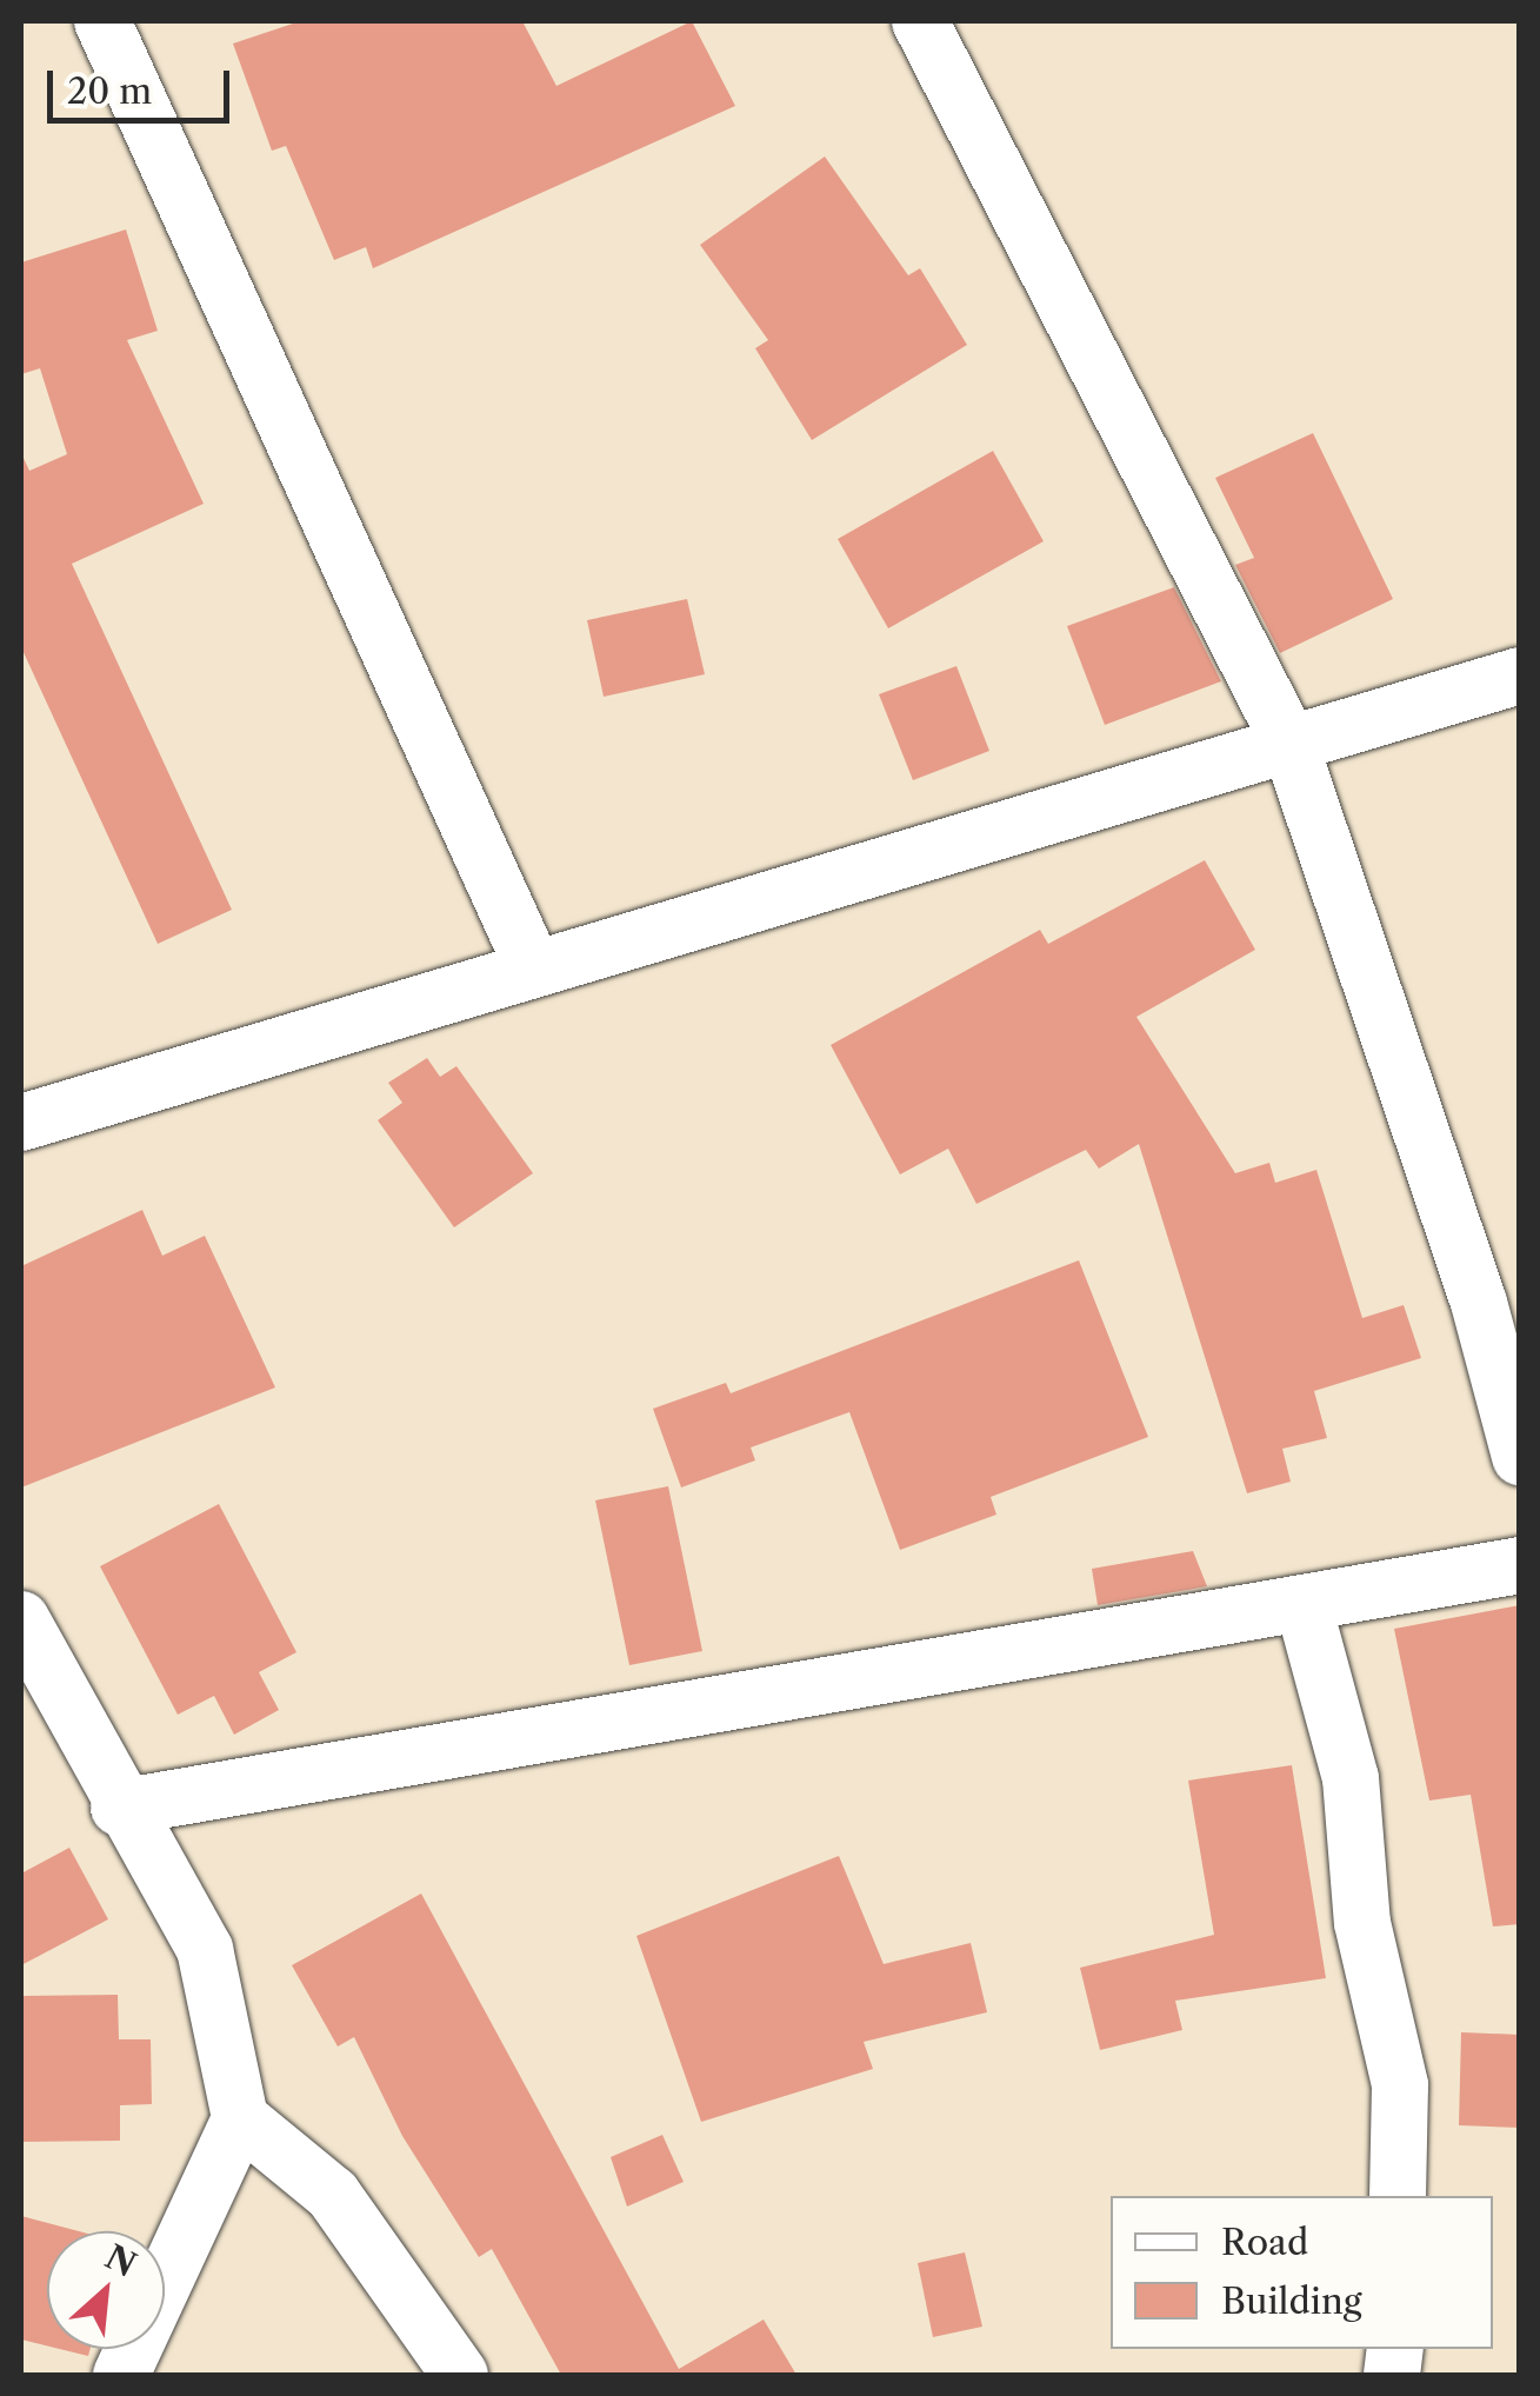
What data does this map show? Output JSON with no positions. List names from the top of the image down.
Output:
{
  "legend": ["Road", "Building"],
  "scale_bar": "20 m",
  "north": "top right"
}
